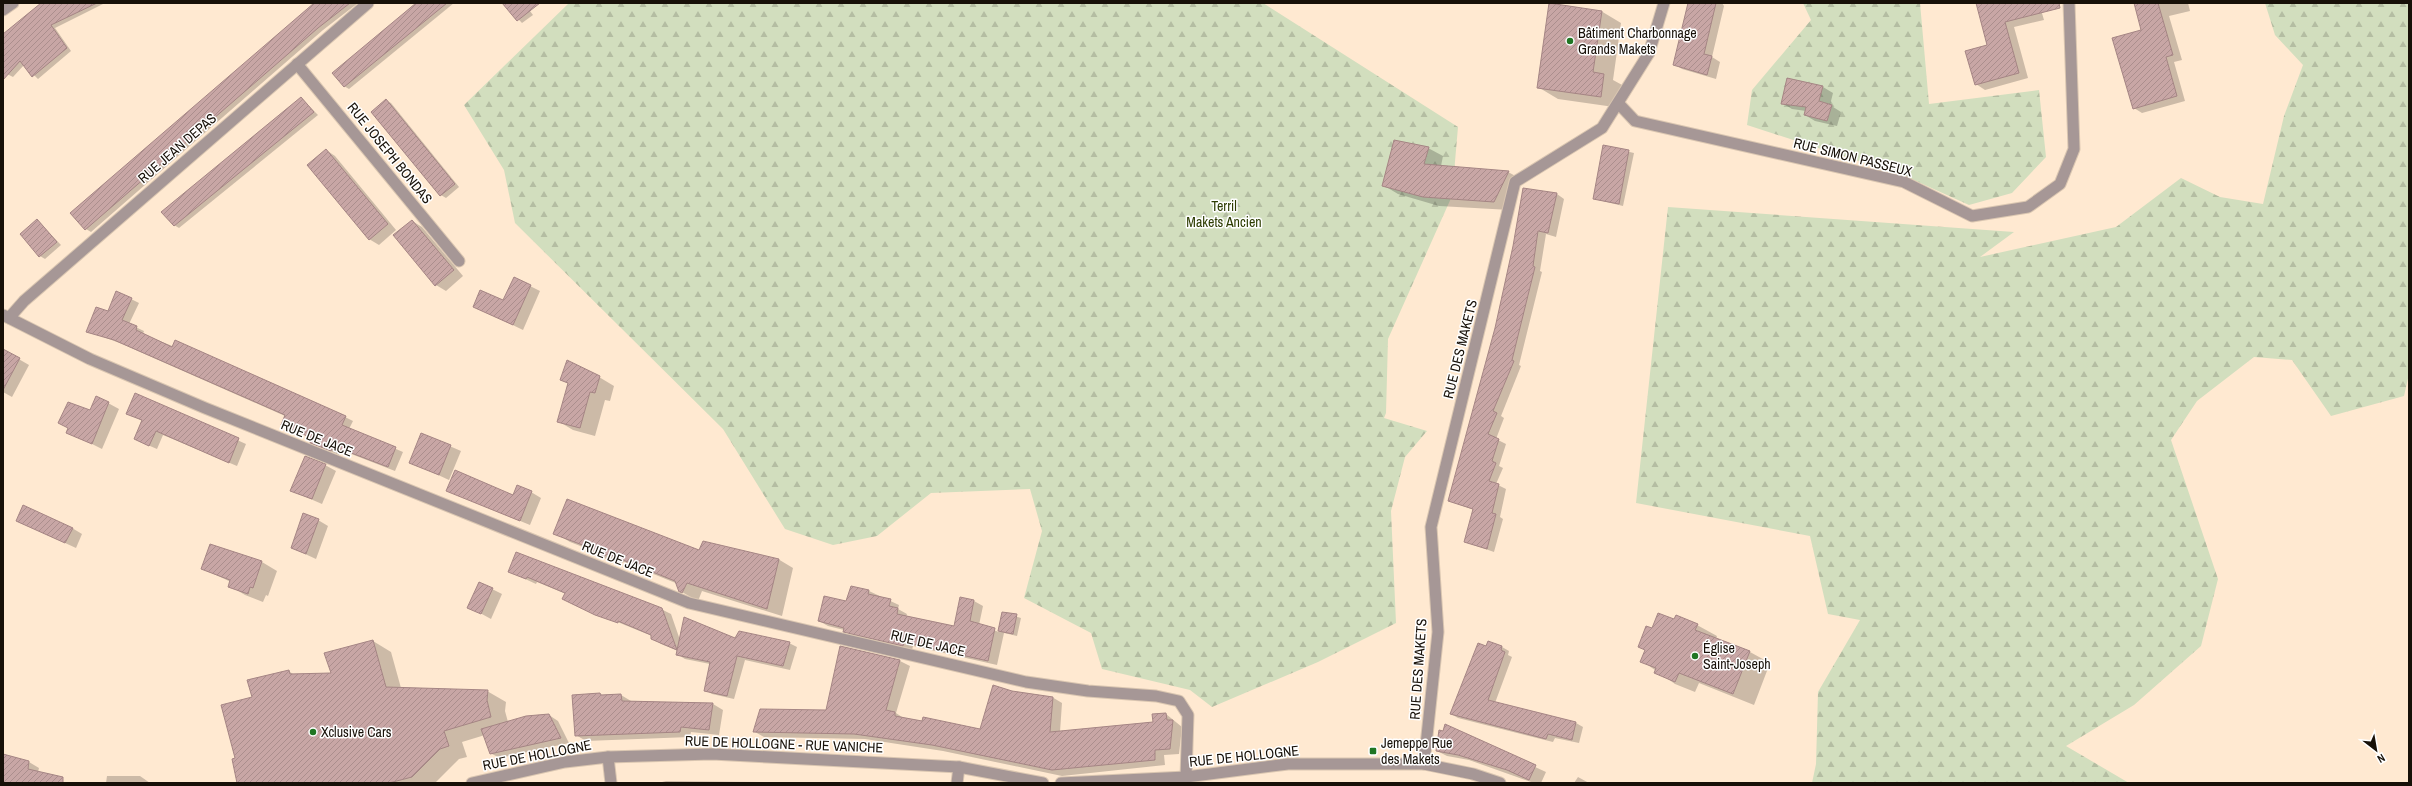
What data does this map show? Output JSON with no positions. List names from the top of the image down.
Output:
{
  "streets": {
    "street": [
      "RUE JEAN DEPAS",
      "RUE JOSEPH BONDAS",
      "RUE SIMON PASSEUX",
      "RUE DES MAKETS",
      "RUE DE JACE",
      "RUE DE HOLLOGNE - RUE VANICHE",
      "RUE DE HOLLOGNE"
    ]
  },
  "crossings": [
    ["RUE JEAN DEPAS", "RUE JOSEPH BONDAS"],
    ["RUE JEAN DEPAS", "RUE DE JACE"],
    ["RUE SIMON PASSEUX", "RUE DES MAKETS"],
    ["RUE DES MAKETS", "RUE DE HOLLOGNE"],
    ["RUE DE JACE", "RUE DE HOLLOGNE"],
    ["RUE DE HOLLOGNE - RUE VANICHE", "RUE DE HOLLOGNE"]
  ],
  "parks": ["Terril Makets Ancien"],
  "places": {
    "other": ["Bâtiment Charbonnage Grands Makets", "Église Saint-Joseph", "Xclusive Cars"],
    "transit": ["Jemeppe Rue des Makets"]
  },
  "north": "bottom right"
}
